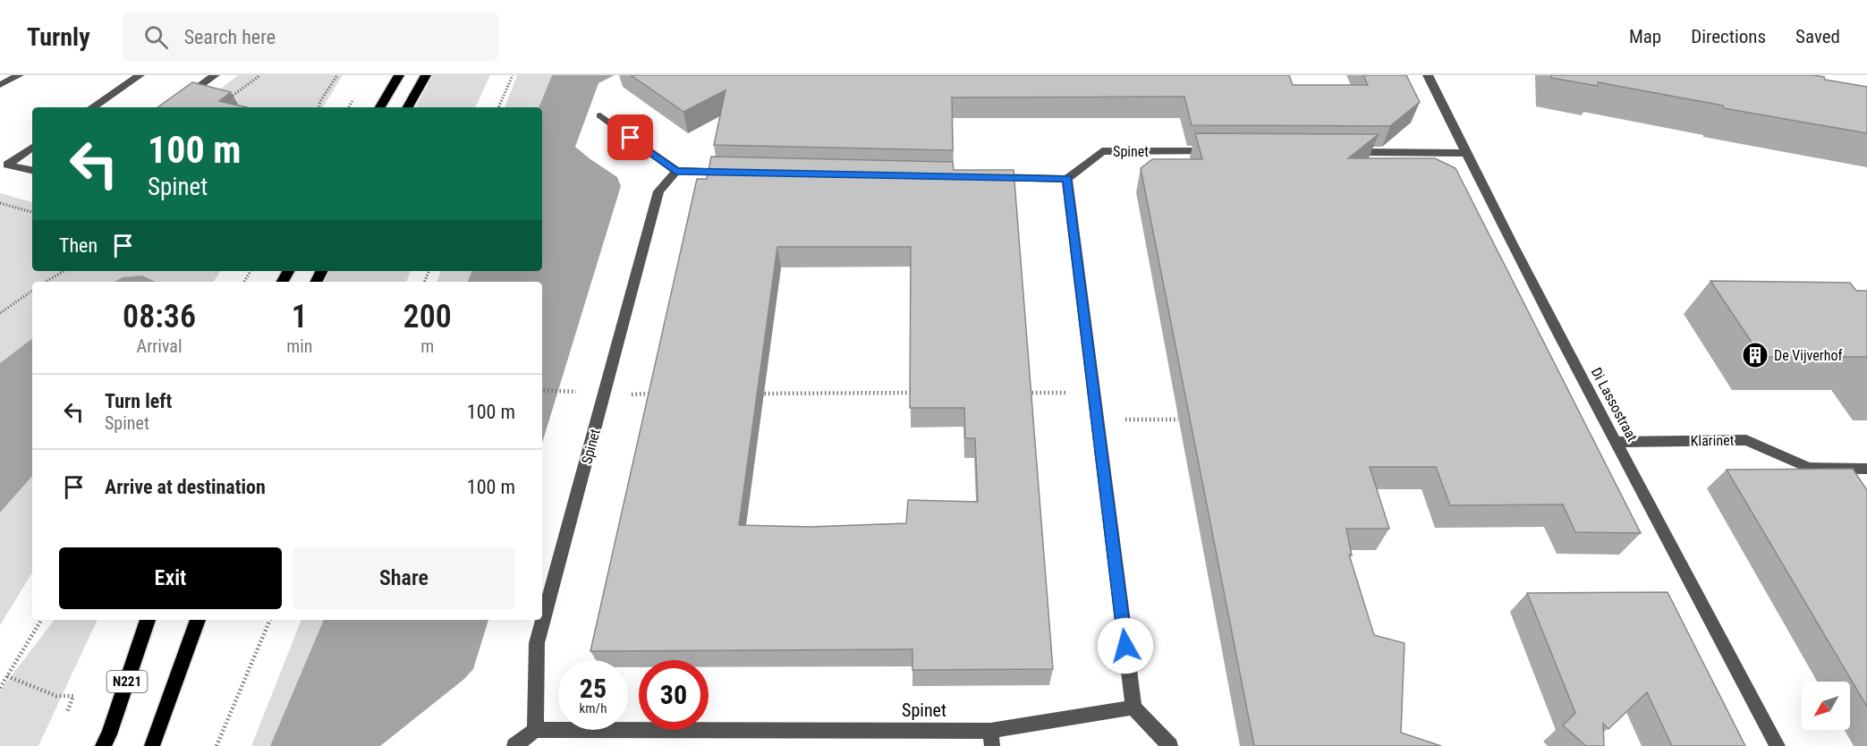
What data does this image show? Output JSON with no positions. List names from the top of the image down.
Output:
{
  "streets": {
    "main road": ["N221"],
    "street": ["Spinet", "Di Lassostraat", "Klarinet"]
  },
  "crossings": [
    ["Di Lassostraat", "Klarinet"]
  ],
  "places": {
    "building": ["De Vijverhof"]
  },
  "north": "bottom left",
  "page": {
    "header": "Turnly",
    "search": "Search here",
    "nav": ["Map", "Directions", "Saved"],
    "turn": ["100 m", "Spinet"],
    "then": "Then",
    "eta": [
      "08:36",
      "Arrival",
      "1",
      "min",
      "200",
      "m"
    ],
    "list": [
      {
        "name": "Turn left",
        "note": "Spinet",
        "value": "100 m"
      },
      {
        "name": "Arrive at destination",
        "value": "100 m"
      }
    ],
    "buttons": ["Exit", "Share"],
    "speed": "25 km/h",
    "limit": "30"
  }
}
